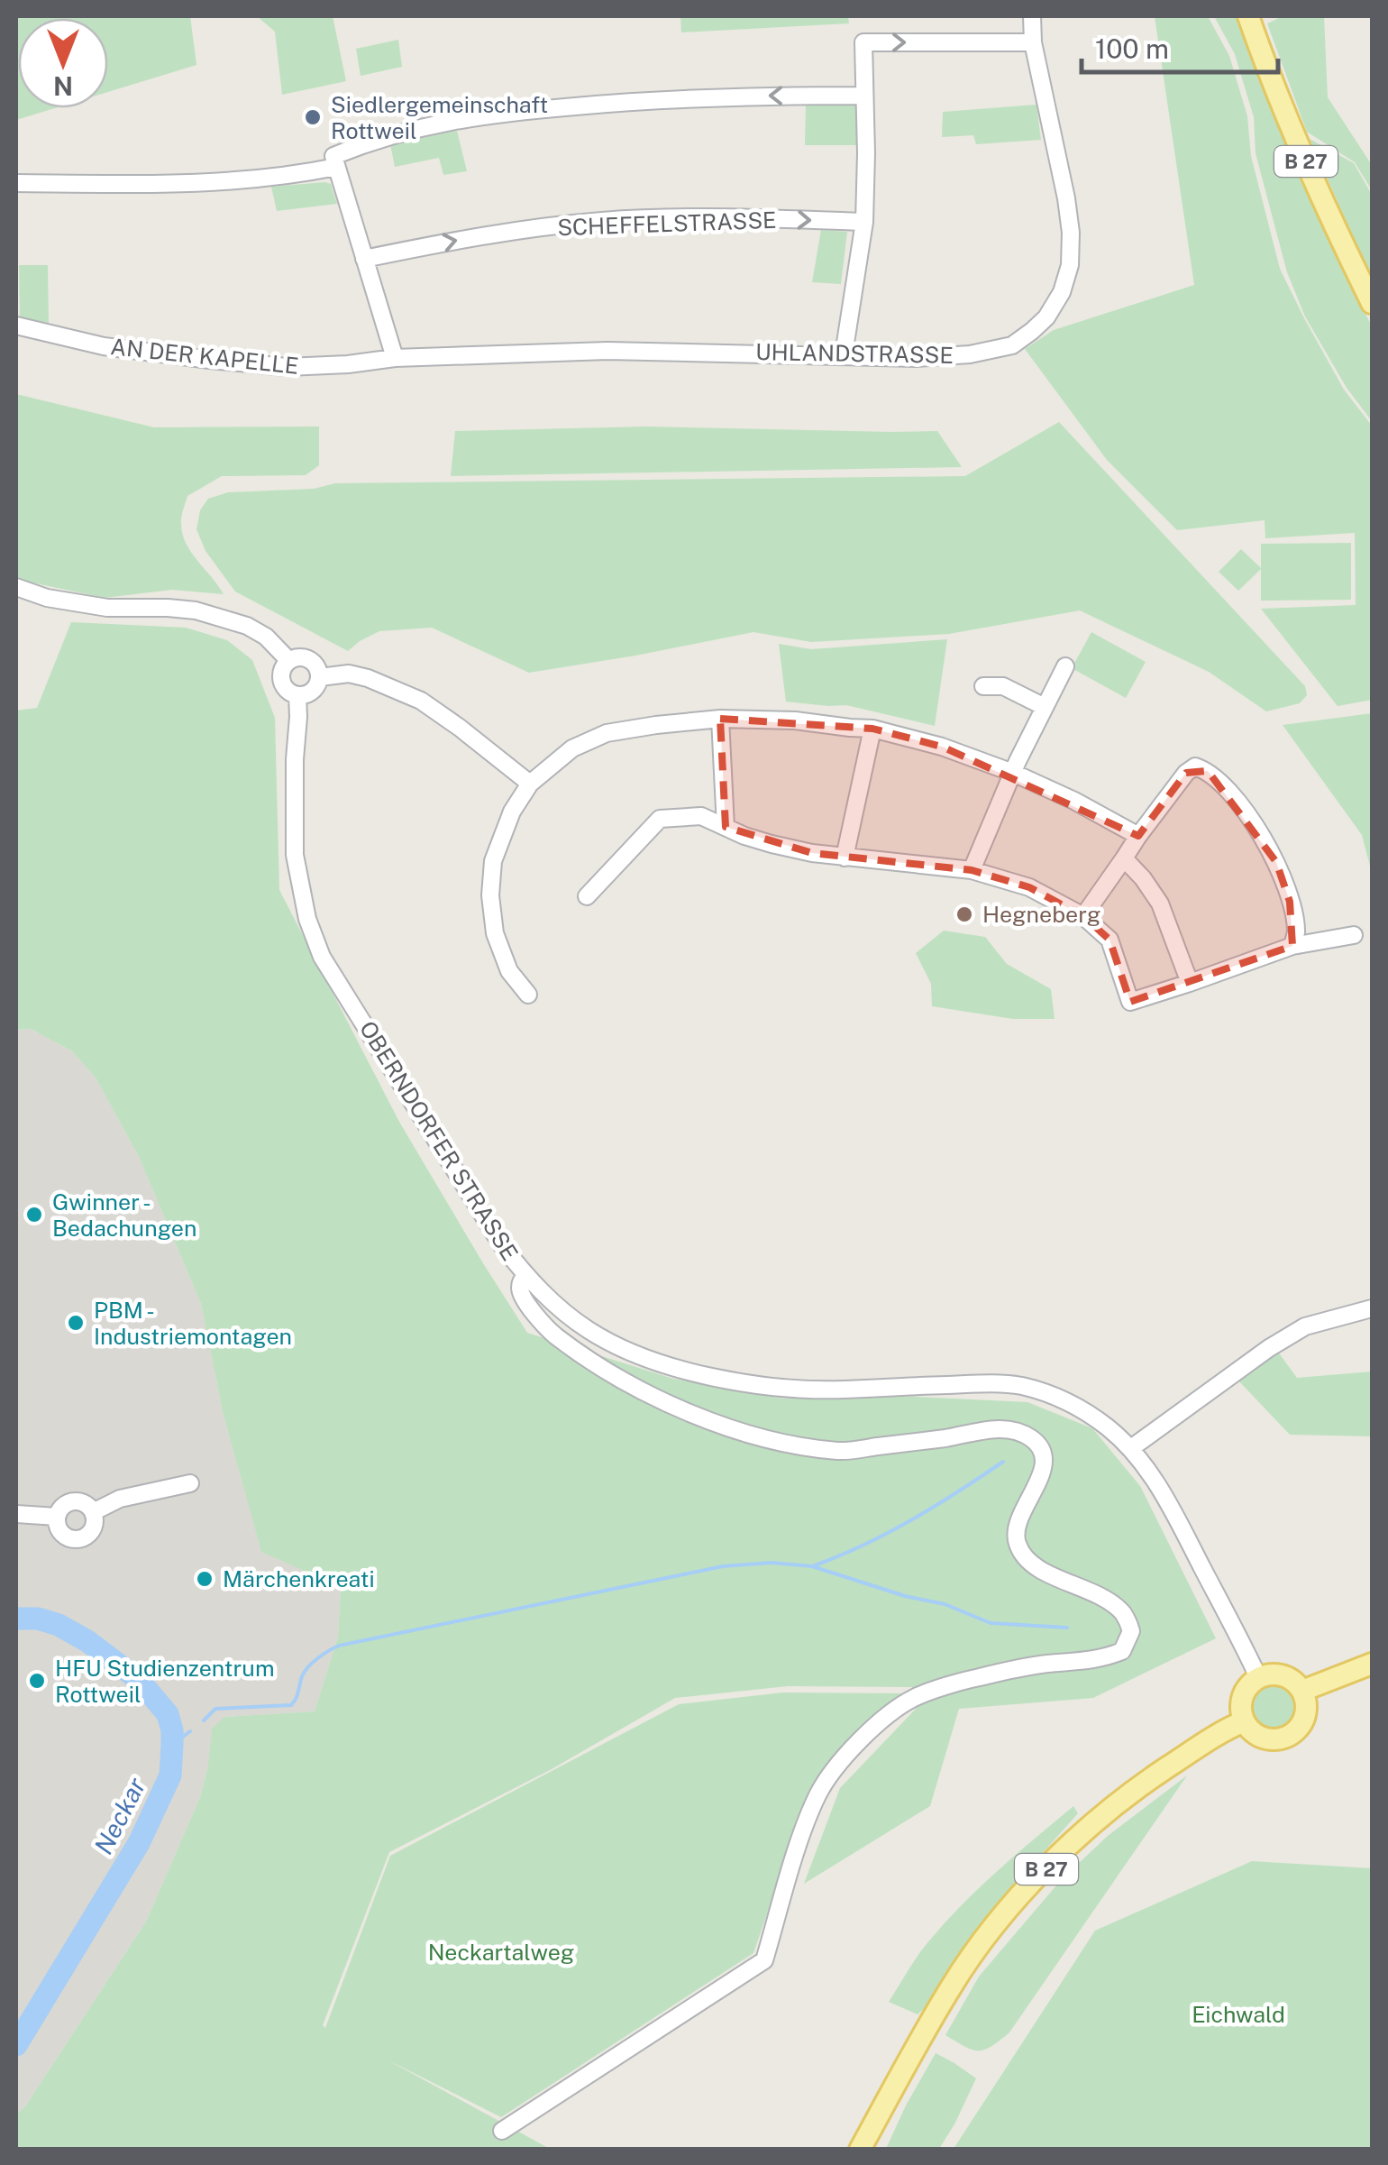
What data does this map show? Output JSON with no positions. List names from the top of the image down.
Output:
{
  "streets": {
    "main road": ["B 27"],
    "street": [
      "SCHEFFELSTRASSE",
      "UHLANDSTRASSE",
      "AN DER KAPELLE",
      "OBERNDORFER STRASSE"
    ]
  },
  "crossings": [
    ["B 27", "OBERNDORFER STRASSE"],
    ["UHLANDSTRASSE", "AN DER KAPELLE"]
  ],
  "water": ["Neckar"],
  "parks": ["Neckartalweg", "Eichwald"],
  "places": [
    "Siedlergemeinschaft Rottweil",
    "Hegneberg",
    "Gwinner - Bedachungen",
    "PBM - Industriemontagen",
    "Märchenkreati",
    "HFU Studienzentrum Rottweil"
  ],
  "scale_bar": "100 m",
  "north": "bottom"
}
